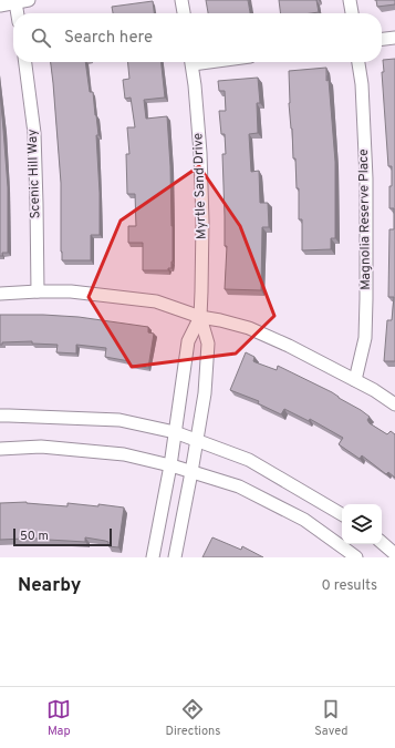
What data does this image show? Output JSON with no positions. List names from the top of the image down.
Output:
{
  "streets": {
    "street": ["Scenic Hill Way", "Myrtle Sand Drive", "Magnolia Reserve Place"]
  },
  "scale_bar": "50 m",
  "page": {
    "search": "Search here",
    "scale": "50 m",
    "heading": ["Nearby", "0 results"],
    "nav": ["Map", "Directions", "Saved"]
  }
}
